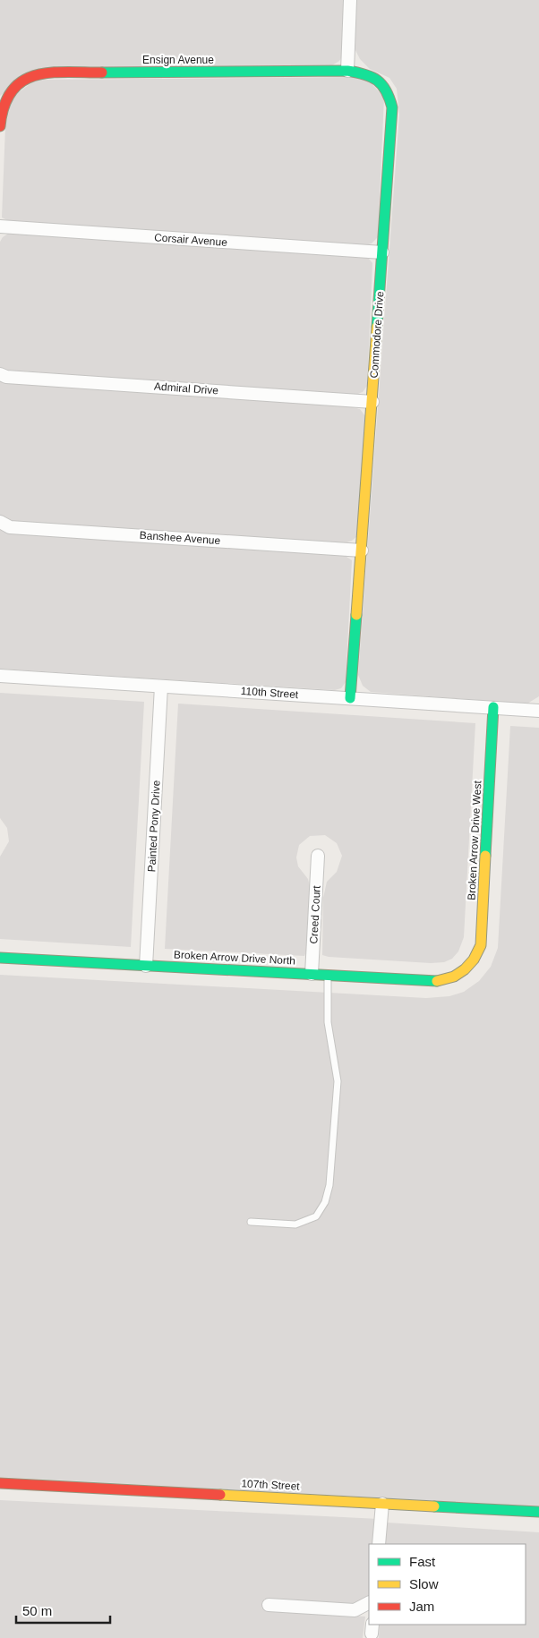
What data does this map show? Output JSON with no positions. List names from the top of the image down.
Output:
{
  "streets": {
    "street": [
      "Ensign Avenue",
      "Corsair Avenue",
      "Commodore Drive",
      "Admiral Drive",
      "Banshee Avenue",
      "110th Street",
      "Painted Pony Drive",
      "Broken Arrow Drive West",
      "Creed Court",
      "Broken Arrow Drive North",
      "107th Street"
    ]
  },
  "crossings": [
    ["Ensign Avenue", "Commodore Drive"],
    ["Corsair Avenue", "Commodore Drive"],
    ["Commodore Drive", "Admiral Drive"],
    ["Commodore Drive", "Banshee Avenue"],
    ["Commodore Drive", "110th Street"],
    ["110th Street", "Painted Pony Drive"],
    ["110th Street", "Broken Arrow Drive West"],
    ["Painted Pony Drive", "Broken Arrow Drive North"],
    ["Broken Arrow Drive West", "Broken Arrow Drive North"],
    ["Creed Court", "Broken Arrow Drive North"]
  ],
  "legend": ["Fast", "Slow", "Jam"],
  "scale_bar": "50 m"
}
